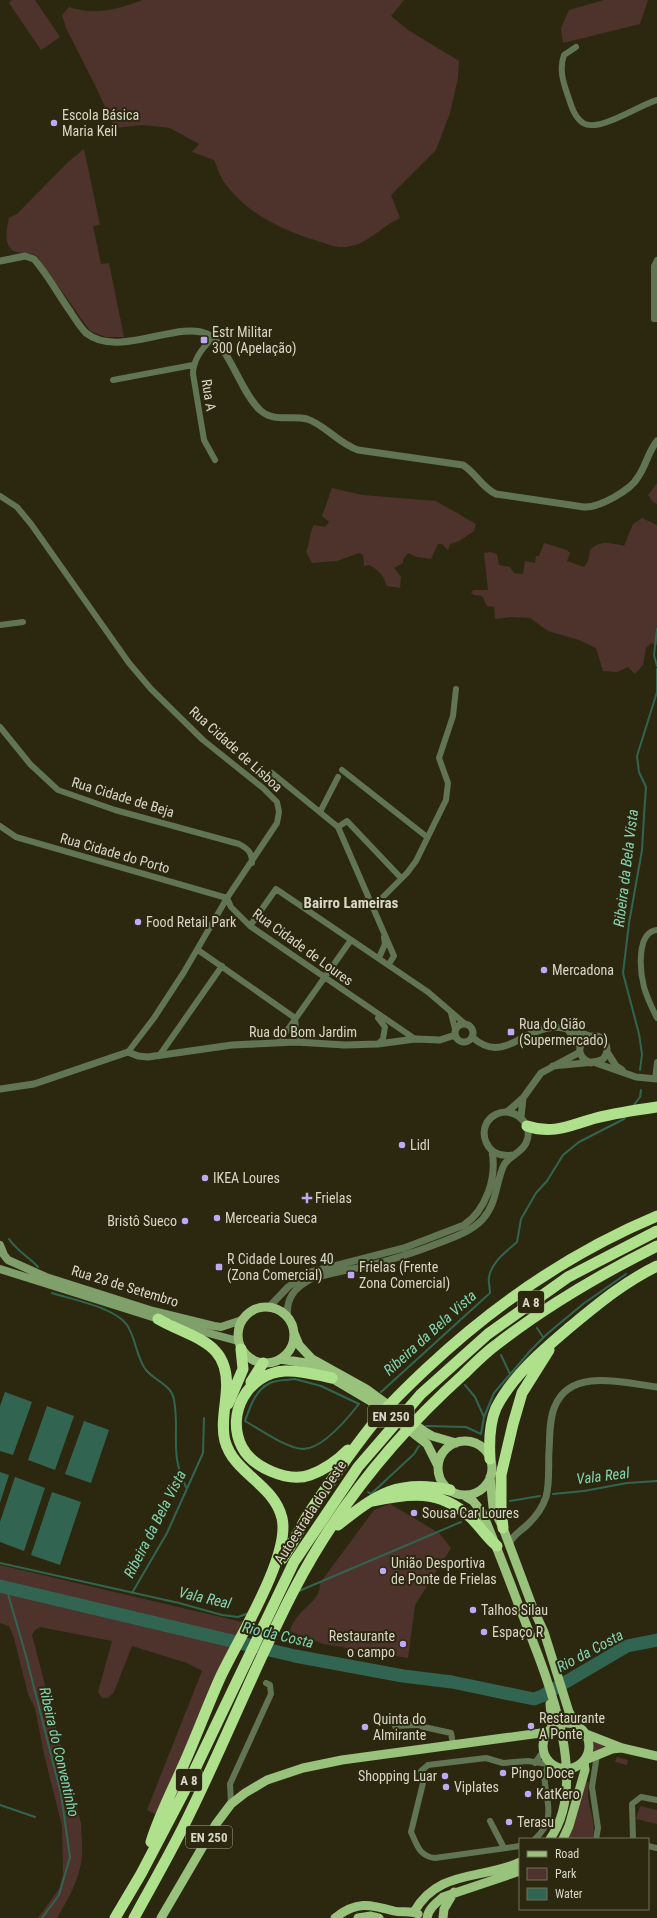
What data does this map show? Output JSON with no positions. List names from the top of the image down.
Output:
{
  "streets": {
    "highway": ["A 8", "Autoestrada do Oeste"],
    "main road": ["Rua 28 de Setembro", "EN 250"],
    "street": [
      "Rua A",
      "Rua Cidade de Lisboa",
      "Rua Cidade de Beja",
      "Rua Cidade do Porto",
      "Rua Cidade de Loures",
      "Rua do Bom Jardim"
    ]
  },
  "crossings": [
    ["Rua Cidade de Lisboa", "Rua Cidade de Beja"],
    ["Rua Cidade de Lisboa", "Rua Cidade do Porto"],
    ["Rua Cidade de Lisboa", "Rua Cidade de Loures"],
    ["Rua Cidade de Lisboa", "Rua do Bom Jardim"],
    ["Rua Cidade do Porto", "Rua Cidade de Loures"],
    ["Rua 28 de Setembro", "EN 250"]
  ],
  "districts": ["Bairro Lameiras"],
  "water": [
    "Ribeira da Bela Vista",
    "Vala Real",
    "Rio da Costa",
    "Ribeira do Conventinho"
  ],
  "places": {
    "other": [
      "Escola Básica Maria Keil",
      "Food Retail Park",
      "Mercadona",
      "Lidl",
      "IKEA Loures",
      "Mercearia Sueca",
      "Bristô Sueco",
      "Sousa Car Loures",
      "União Desportiva de Ponte de Frielas",
      "Talhos Silau",
      "Espaço R",
      "Restaurante o campo",
      "Restaurante A Ponte",
      "Quinta do Almirante",
      "Pingo Doce",
      "Shopping Luar",
      "Viplates",
      "KatKero",
      "Terasu"
    ],
    "transit": [
      "Estr Militar 300 (Apelação)",
      "Rua do Gião (Supermercado)",
      "R Cidade Loures 40 (Zona Comercial)",
      "Frielas (Frente Zona Comercial)"
    ],
    "health": ["Frielas"]
  },
  "legend": ["Road", "Park", "Water"]
}
